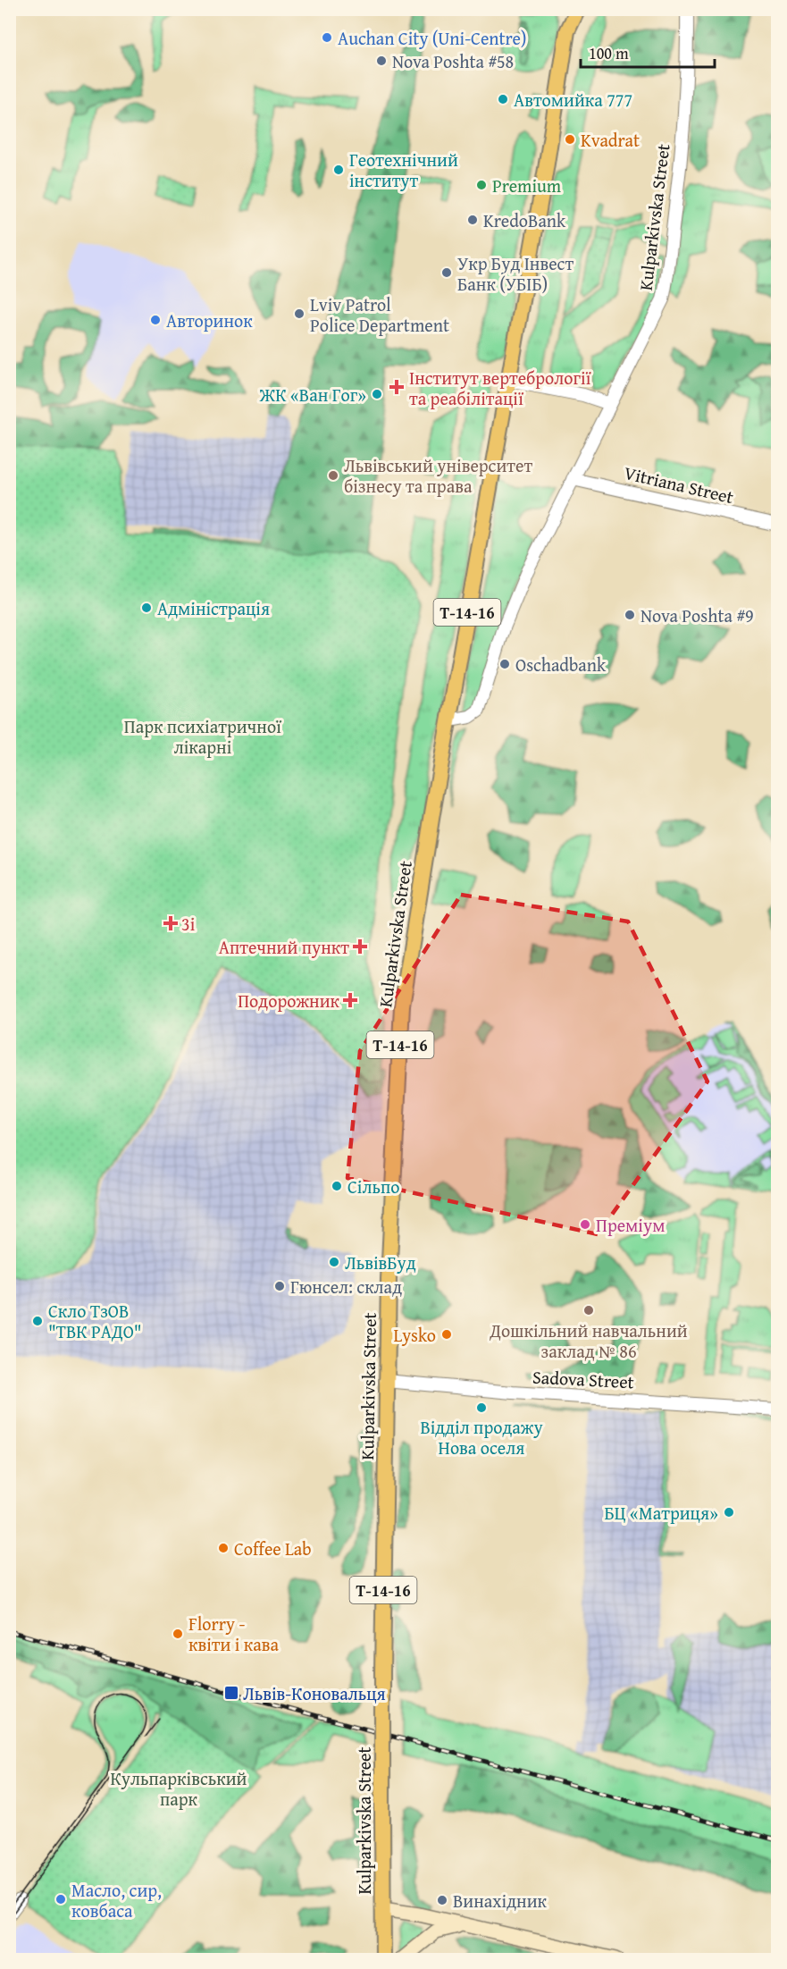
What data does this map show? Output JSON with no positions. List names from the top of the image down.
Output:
{
  "streets": {
    "main road": ["Kulparkivska Street", "Т-14-16"],
    "street": ["Vitriana Street", "Sadova Street"]
  },
  "crossings": [
    ["Kulparkivska Street", "Vitriana Street"],
    ["Kulparkivska Street", "Sadova Street"]
  ],
  "parks": ["Парк психіатричної лікарні", "Кульпарківський парк"],
  "places": {
    "other": [
      "Auchan City (Uni-Centre)",
      "Nova Poshta #58",
      "Автомийка 777",
      "Kvadrat",
      "Геотехнічний інститут",
      "Premium",
      "KredoBank",
      "Укр Буд Інвест Банк (УБІБ)",
      "Lviv Patrol Police Department",
      "Авторинок",
      "ЖК «Ван Гог»",
      "Львівський університет бізнесу та права",
      "Адміністрація",
      "Nova Poshta #9",
      "Oschadbank",
      "Сільпо",
      "Преміум",
      "ЛьвівБуд",
      "Гюнсел: склад",
      "Дошкільний навчальний заклад № 86",
      "Скло ТзОВ \"ТВК РАДО\"",
      "Lysko",
      "Відділ продажу Нова оселя",
      "БЦ «Матриця»",
      "Coffee Lab",
      "Florry - квіти і кава",
      "Масло, сир, ковбаса",
      "Винахідник"
    ],
    "health": [
      "Інститут вертебрології та реабілітації",
      "3і",
      "Аптечний пункт",
      "Подорожник"
    ],
    "transit": ["Львів-Коновальця"]
  },
  "scale_bar": "100 m"
}
